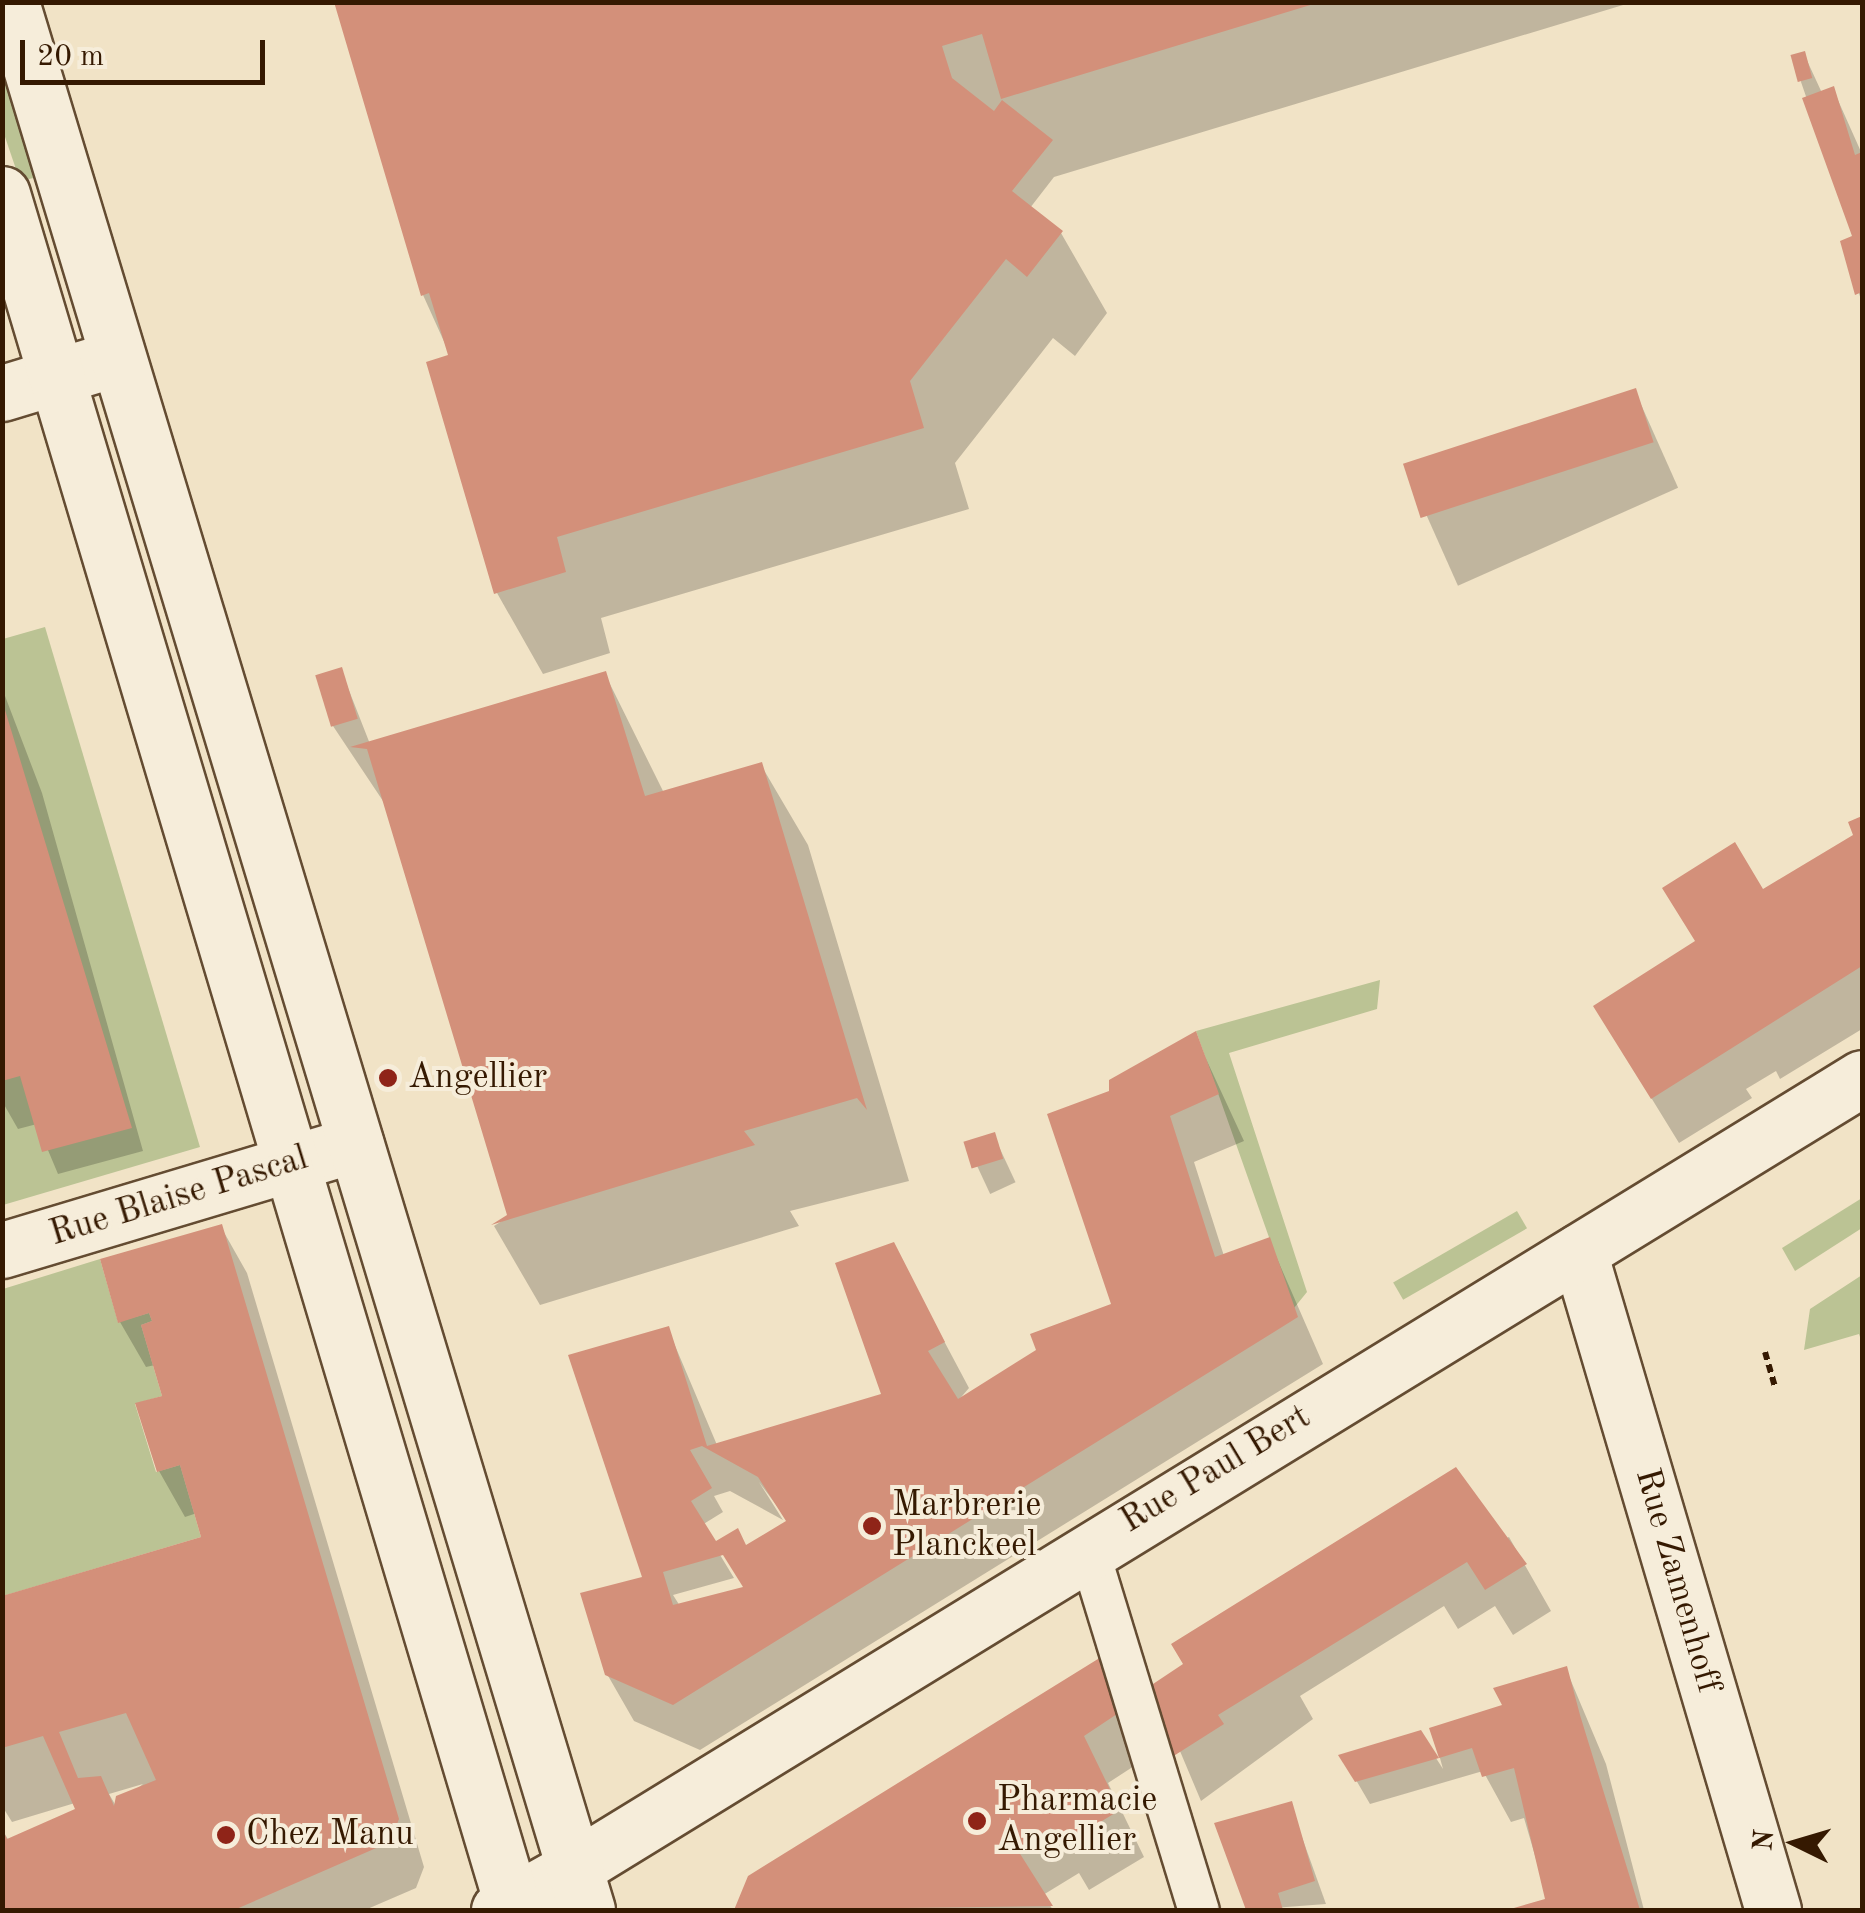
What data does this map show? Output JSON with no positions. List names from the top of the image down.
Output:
{
  "streets": {
    "main road": ["Rue Blaise Pascal", "Rue Paul Bert", "Rue Zamenhoff"]
  },
  "crossings": [
    ["Rue Paul Bert", "Rue Zamenhoff"]
  ],
  "places": [
    "Angellier",
    "Marbrerie Planckeel",
    "Pharmacie Angellier",
    "Chez Manu"
  ],
  "scale_bar": "20 m",
  "north": "left"
}
